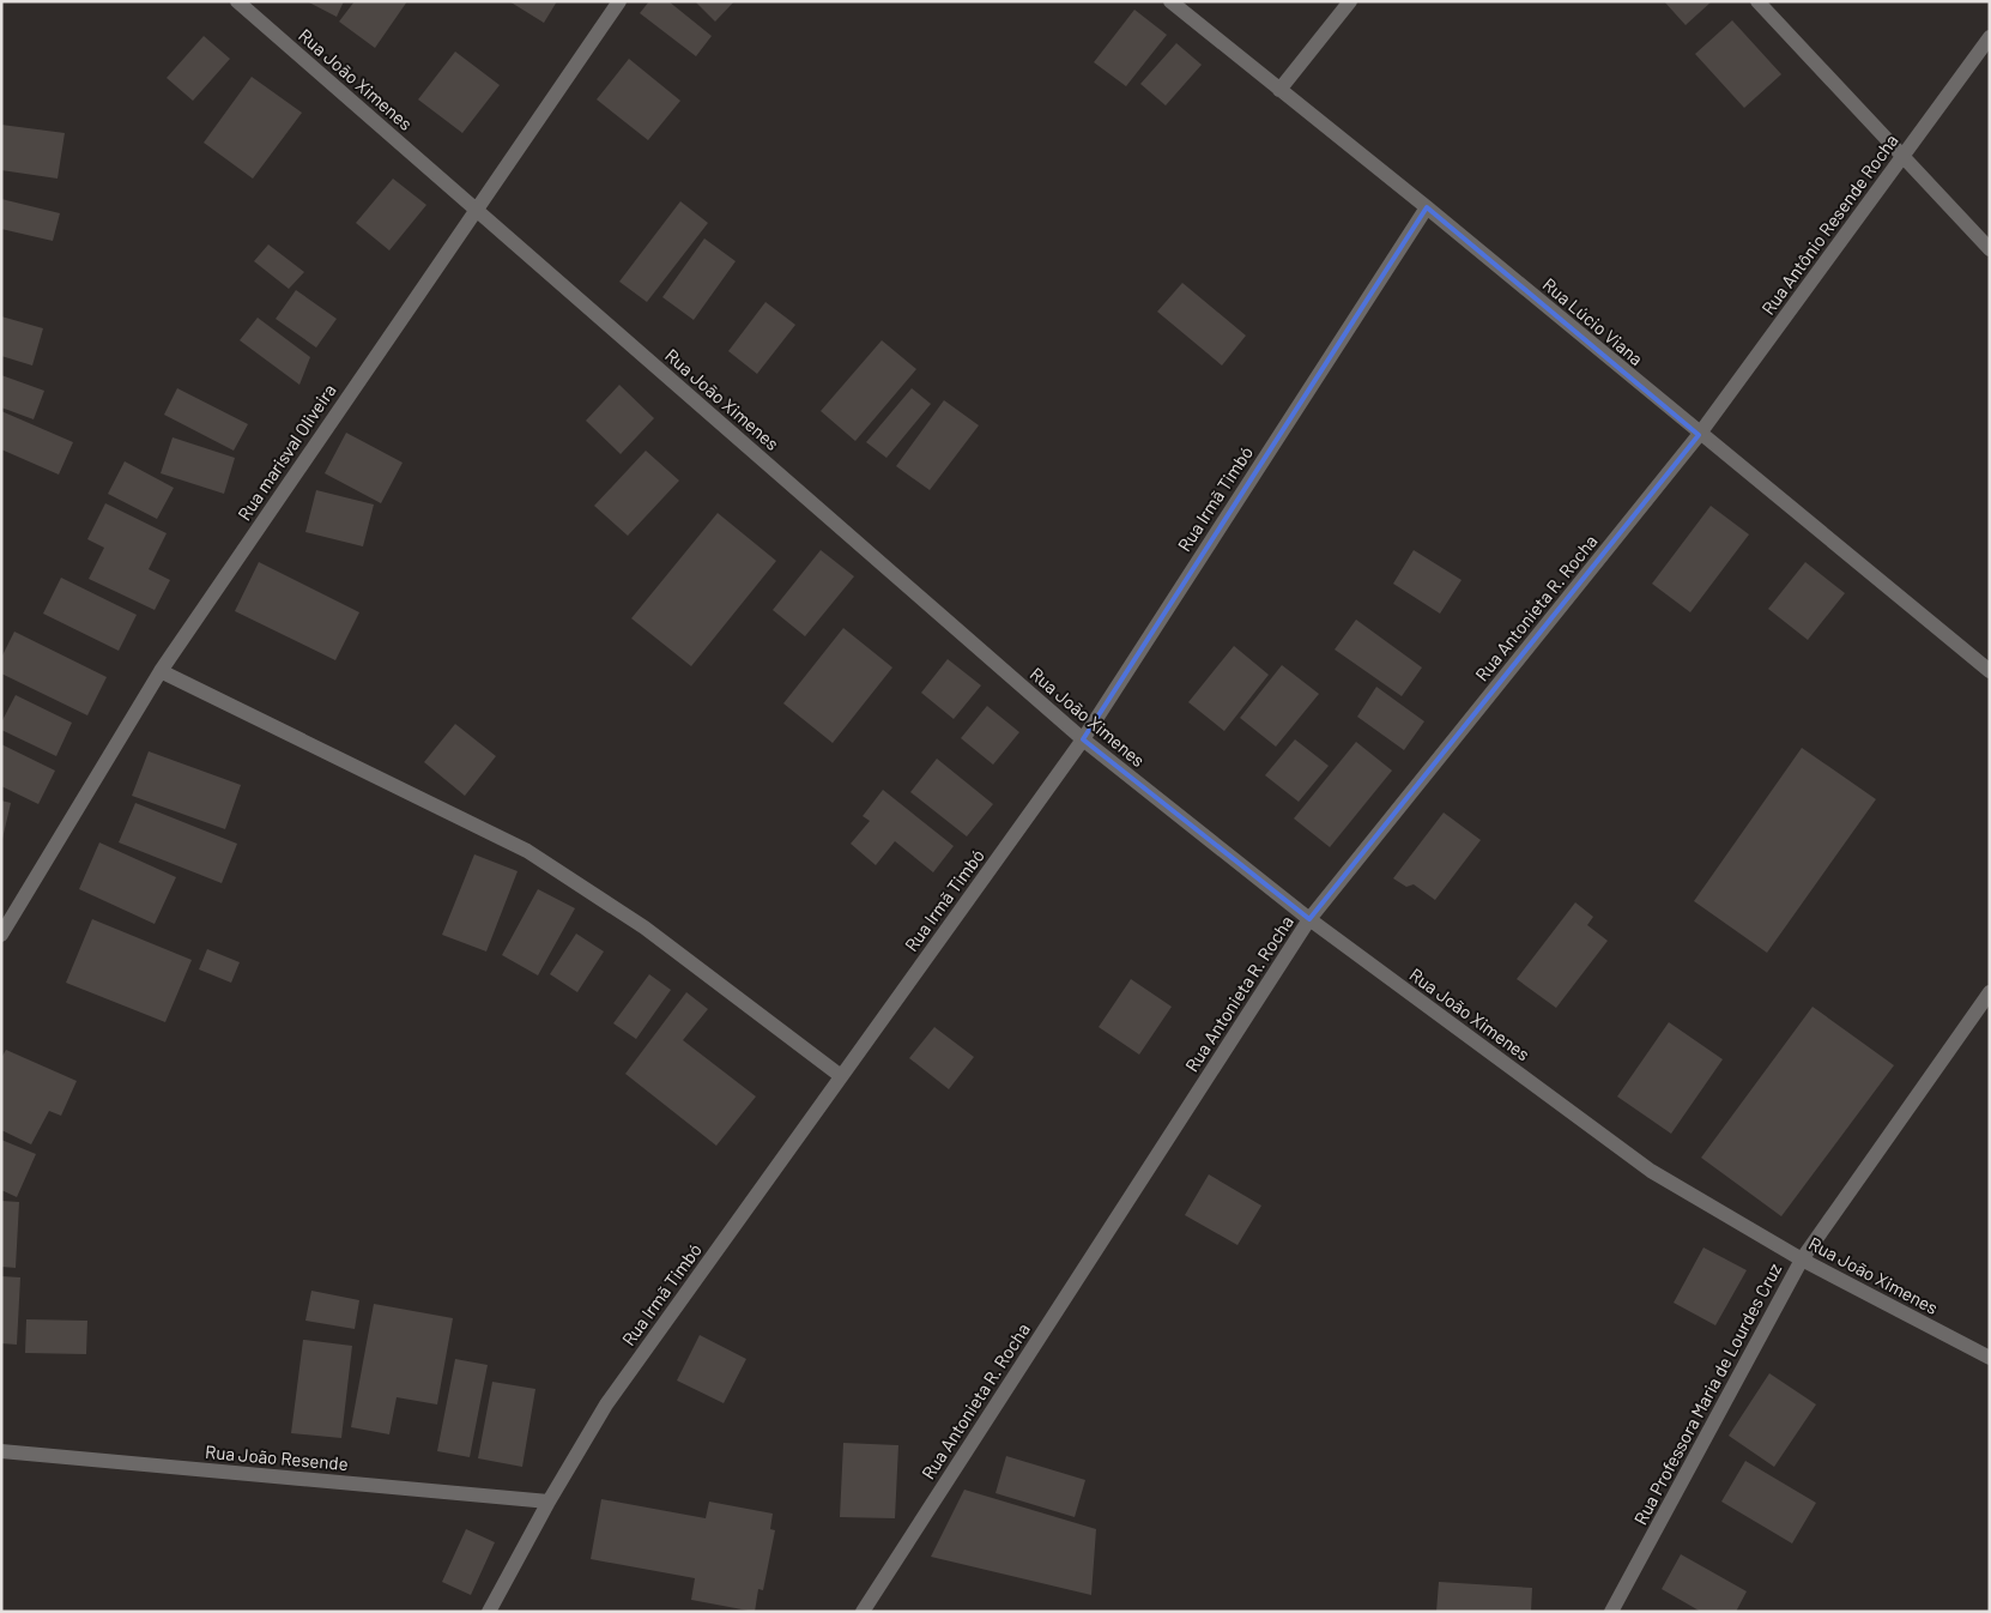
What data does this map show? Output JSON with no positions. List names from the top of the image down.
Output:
{
  "streets": {
    "street": [
      "Rua João Ximenes",
      "Rua Antônio Resende Rocha",
      "Rua Lúcio Viana",
      "Rua marisval Oliveira",
      "Rua Irmã Timbó",
      "Rua Antonieta R. Rocha",
      "Rua Professora Maria de Lourdes Cruz",
      "Rua João Resende"
    ]
  },
  "crossings": [
    ["Rua João Ximenes", "Rua marisval Oliveira"],
    ["Rua João Ximenes", "Rua Irmã Timbó"],
    ["Rua João Ximenes", "Rua Antonieta R. Rocha"],
    ["Rua João Ximenes", "Rua Professora Maria de Lourdes Cruz"],
    ["Rua Antônio Resende Rocha", "Rua Lúcio Viana"],
    ["Rua Antônio Resende Rocha", "Rua Antonieta R. Rocha"],
    ["Rua Lúcio Viana", "Rua Irmã Timbó"],
    ["Rua Lúcio Viana", "Rua Antonieta R. Rocha"],
    ["Rua Irmã Timbó", "Rua João Resende"]
  ]
}
